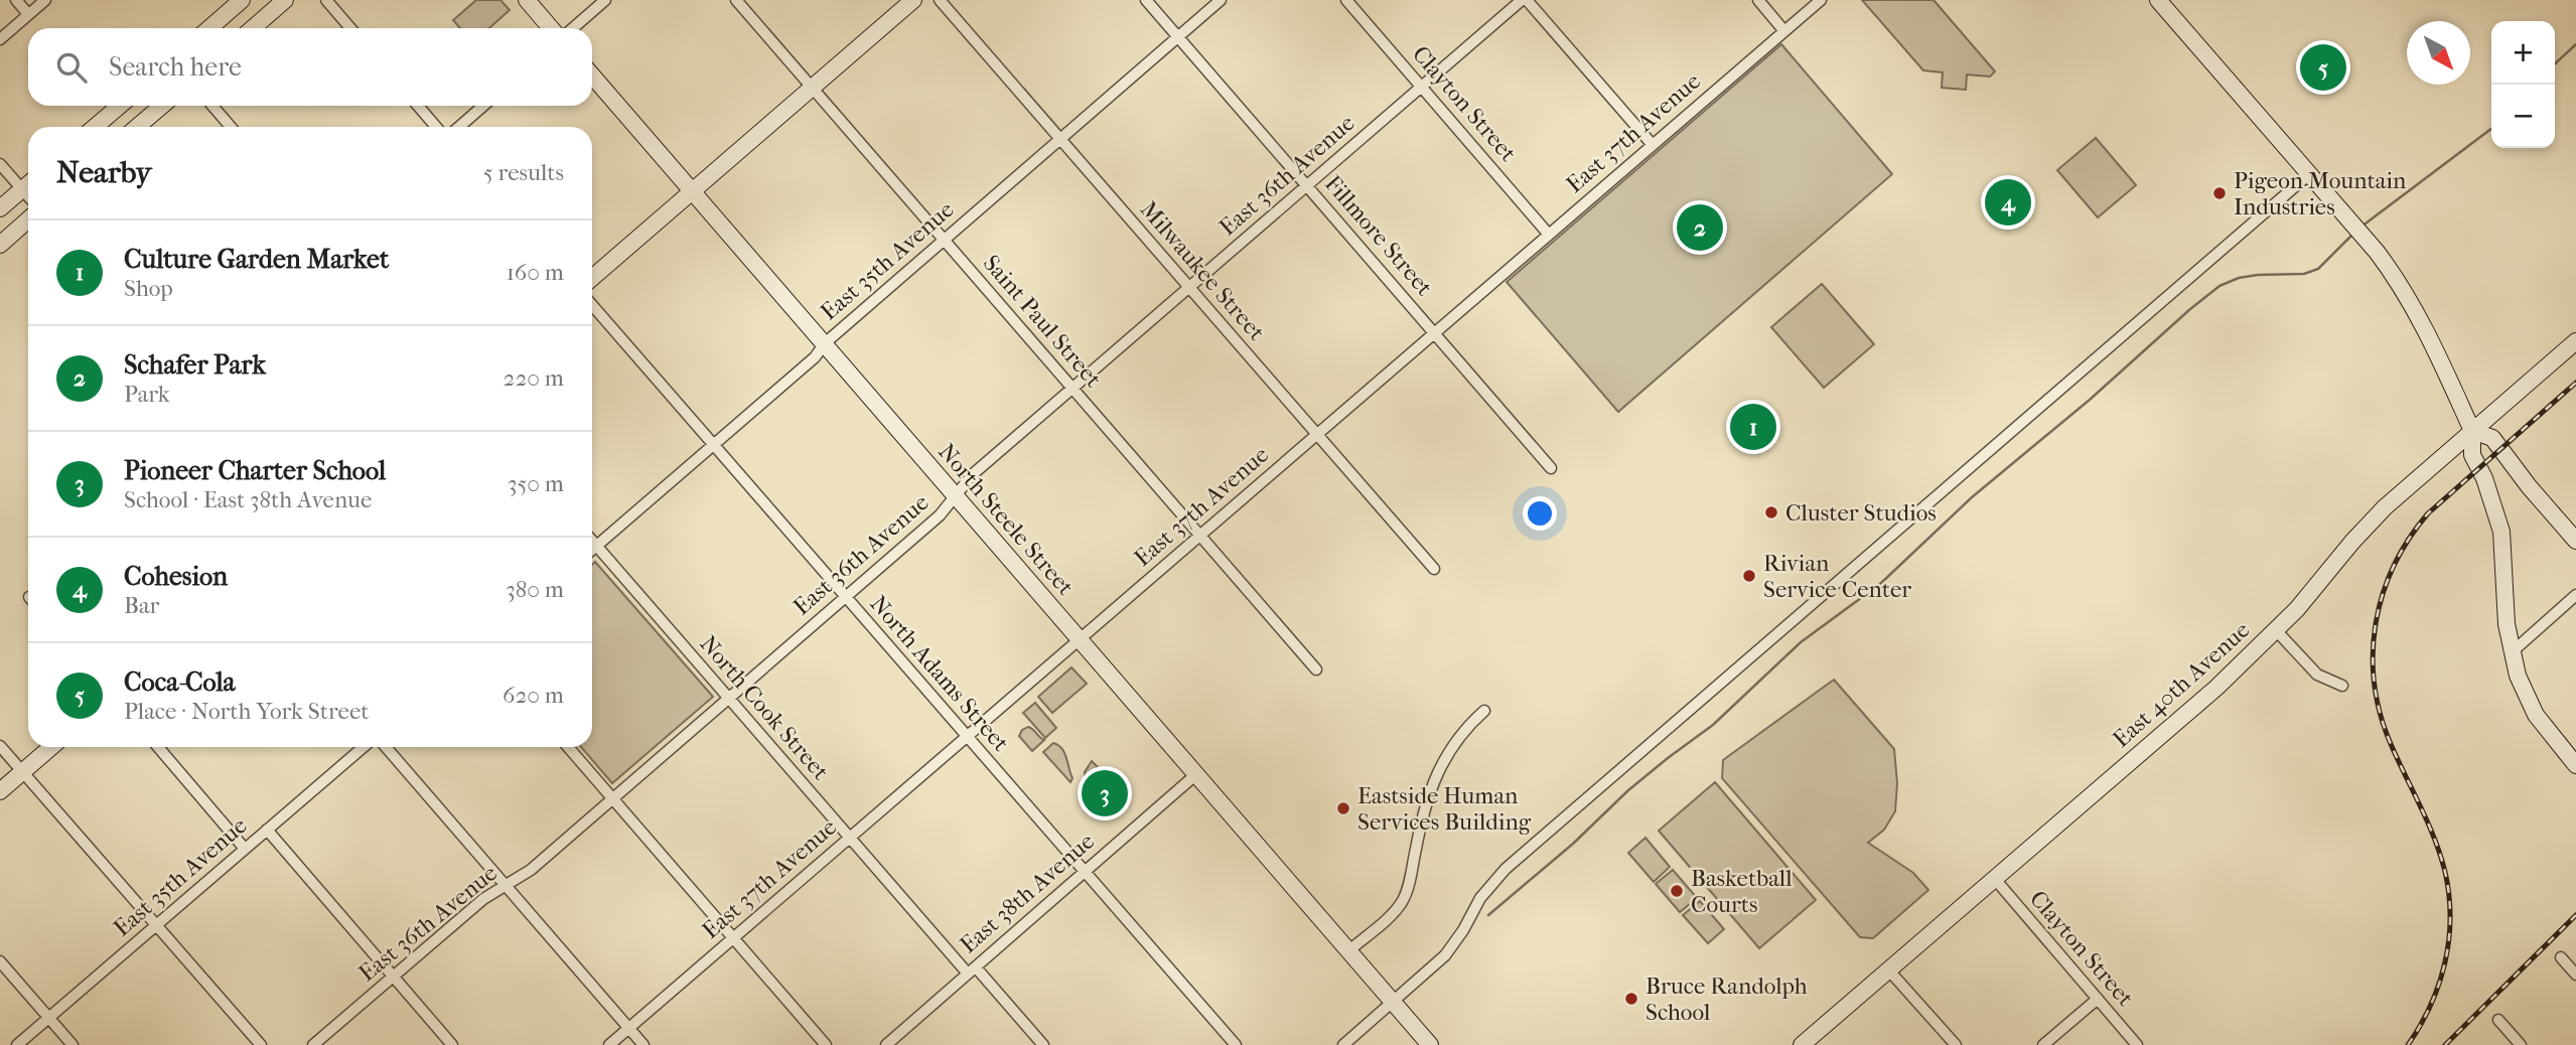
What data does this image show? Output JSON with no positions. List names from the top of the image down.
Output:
{
  "streets": {
    "street": [
      "Clayton Street",
      "East 37th Avenue",
      "East 36th Avenue",
      "Fillmore Street",
      "East 35th Avenue",
      "Milwaukee Street",
      "Saint Paul Street",
      "North Steele Street",
      "North Adams Street",
      "East 40th Avenue",
      "North Cook Street",
      "East 38th Avenue"
    ]
  },
  "crossings": [
    ["Clayton Street", "East 37th Avenue"],
    ["Clayton Street", "East 36th Avenue"],
    ["Clayton Street", "East 40th Avenue"],
    ["East 37th Avenue", "Fillmore Street"],
    ["East 37th Avenue", "Milwaukee Street"],
    ["East 37th Avenue", "Saint Paul Street"],
    ["East 37th Avenue", "North Steele Street"],
    ["East 37th Avenue", "North Adams Street"],
    ["East 37th Avenue", "North Cook Street"],
    ["East 36th Avenue", "Fillmore Street"],
    ["East 36th Avenue", "Milwaukee Street"],
    ["East 36th Avenue", "Saint Paul Street"],
    ["East 36th Avenue", "North Steele Street"],
    ["East 36th Avenue", "North Adams Street"],
    ["East 36th Avenue", "North Cook Street"],
    ["Fillmore Street", "East 35th Avenue"],
    ["East 35th Avenue", "Milwaukee Street"],
    ["East 35th Avenue", "Saint Paul Street"],
    ["East 35th Avenue", "North Steele Street"],
    ["East 35th Avenue", "North Adams Street"],
    ["East 35th Avenue", "North Cook Street"],
    ["North Steele Street", "East 38th Avenue"],
    ["North Adams Street", "East 38th Avenue"],
    ["North Cook Street", "East 38th Avenue"]
  ],
  "places": [
    "Pigeon Mountain Industries",
    "Cluster Studios",
    "Rivian Service Center",
    "Eastside Human Services Building",
    "Basketball Courts",
    "Bruce Randolph School"
  ],
  "north": "bottom right",
  "page": {
    "map_buttons": ["+", "−"],
    "search": "Search here",
    "pins": [
      "5",
      "4",
      "2",
      "1",
      "3"
    ],
    "heading": ["Nearby", "5 results"],
    "list": [
      {
        "mark": "1",
        "name": "Culture Garden Market",
        "note": "Shop",
        "value": "160 m"
      },
      {
        "mark": "2",
        "name": "Schafer Park",
        "note": "Park",
        "value": "220 m"
      },
      {
        "mark": "3",
        "name": "Pioneer Charter School",
        "note": "School · East 38th Avenue",
        "value": "350 m"
      },
      {
        "mark": "4",
        "name": "Cohesion",
        "note": "Bar",
        "value": "380 m"
      },
      {
        "mark": "5",
        "name": "Coca-Cola",
        "note": "Place · North York Street",
        "value": "620 m"
      }
    ]
  }
}
